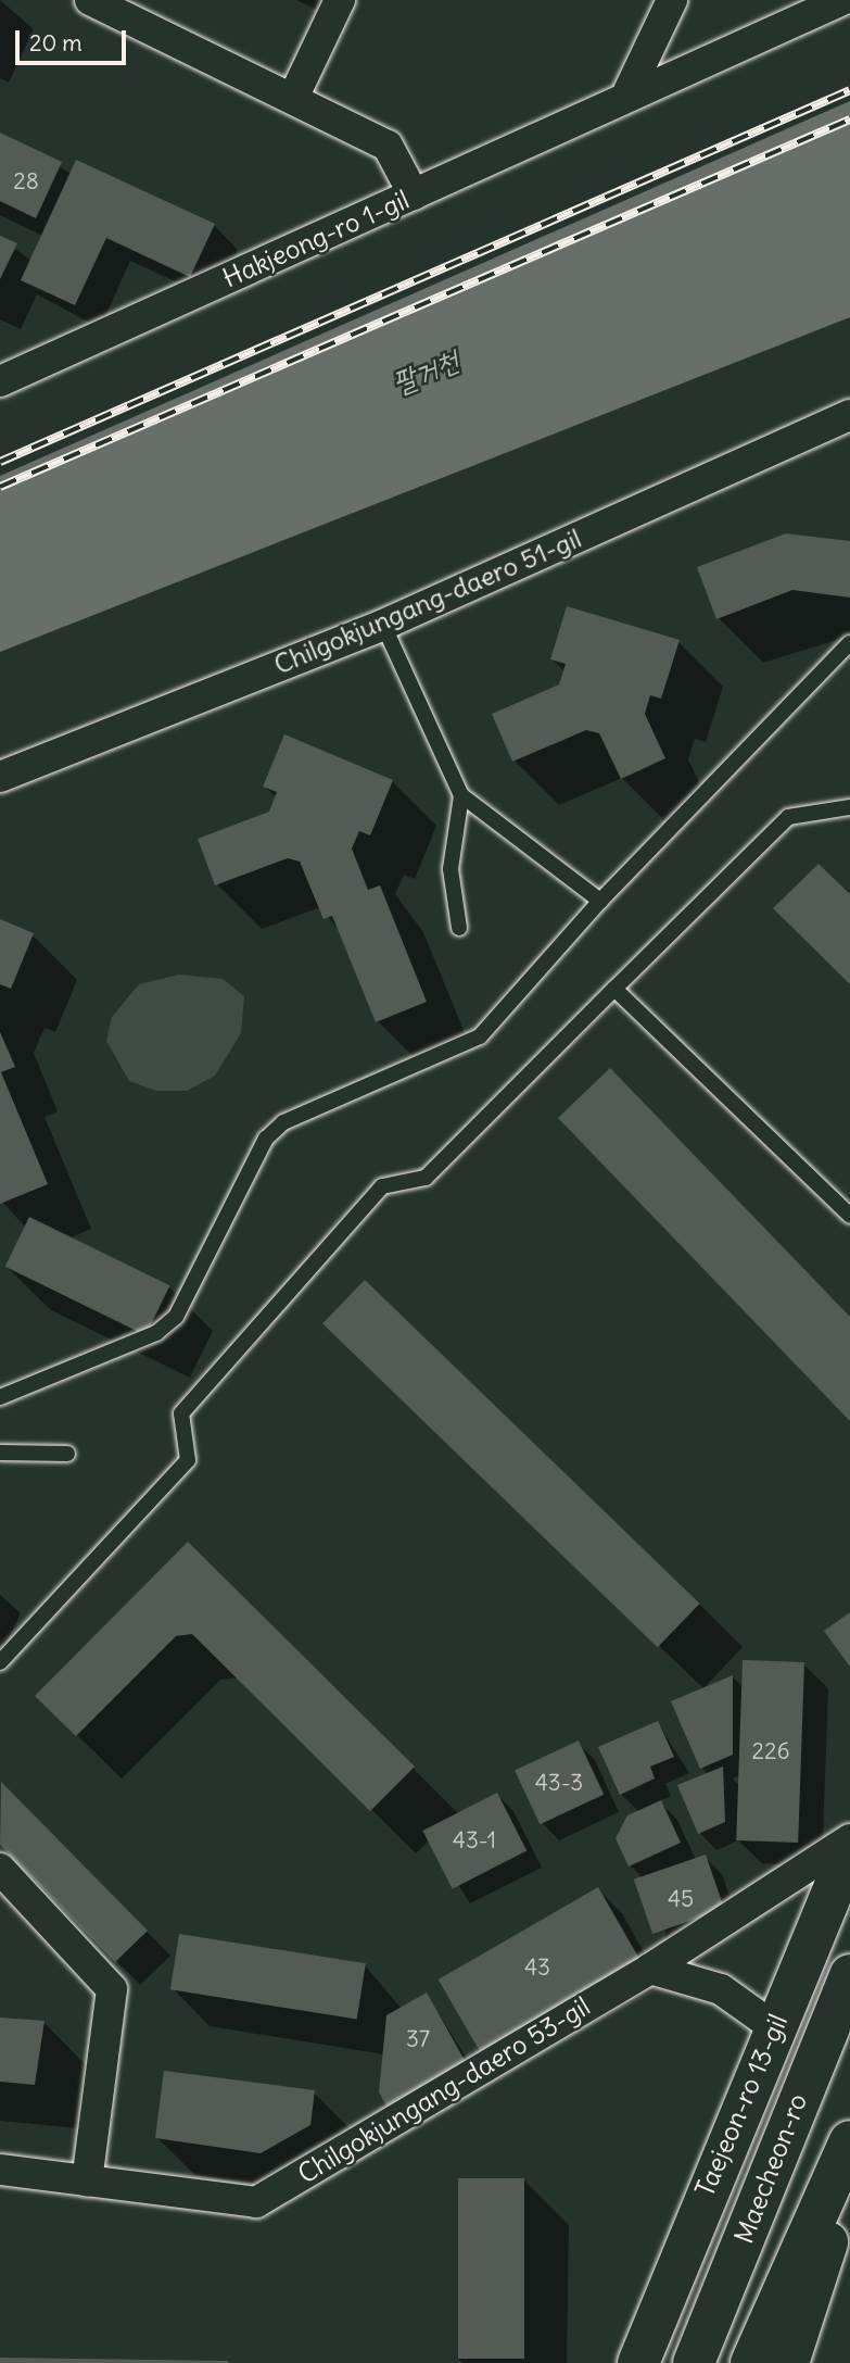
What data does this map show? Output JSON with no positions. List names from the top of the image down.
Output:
{
  "streets": {
    "main road": ["Taejeon-ro 13-gil", "Maecheon-ro"],
    "street": ["Hakjeong-ro 1-gil", "Chilgokjungang-daero 51-gil", "Chilgokjungang-daero 53-gil"]
  },
  "water": ["팔거천"],
  "house_numbers": [
    "28",
    "226",
    "43-3",
    "43-1",
    "45",
    "43",
    "37"
  ],
  "scale_bar": "20 m"
}
